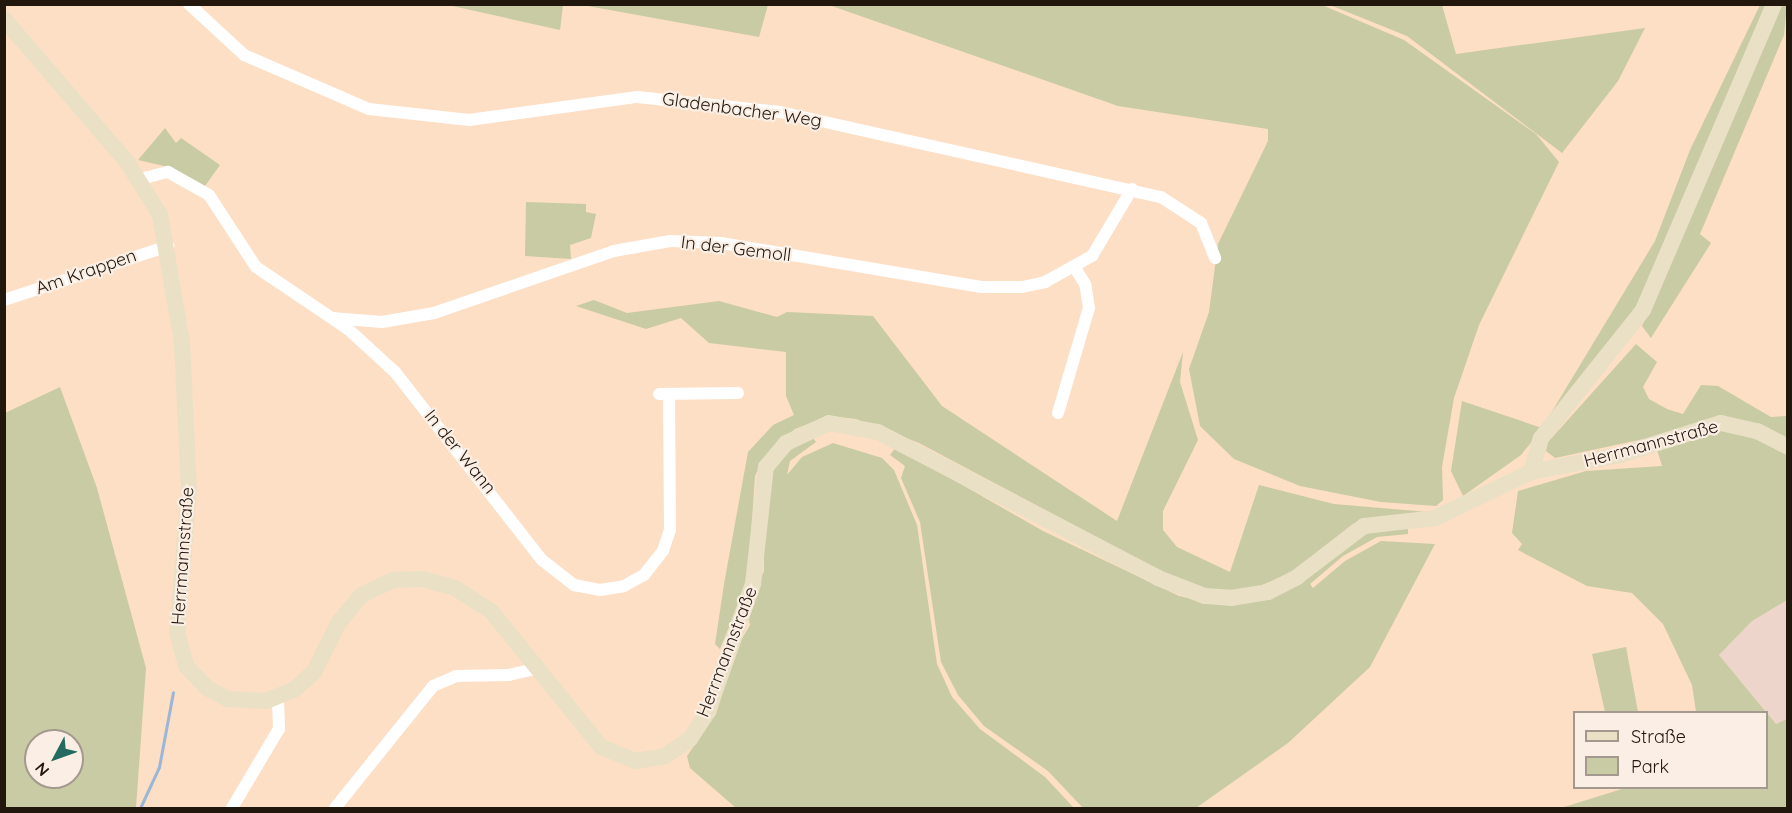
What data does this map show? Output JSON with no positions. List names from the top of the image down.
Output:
{
  "streets": {
    "street": [
      "Gladenbacher Weg",
      "In der Gemoll",
      "Am Krappen",
      "Herrmannstraße",
      "In der Wann"
    ]
  },
  "crossings": [
    ["Gladenbacher Weg", "In der Gemoll"],
    ["In der Gemoll", "In der Wann"],
    ["Am Krappen", "Herrmannstraße"],
    ["Herrmannstraße", "In der Wann"]
  ],
  "legend": ["Straße", "Park"],
  "north": "bottom left"
}
